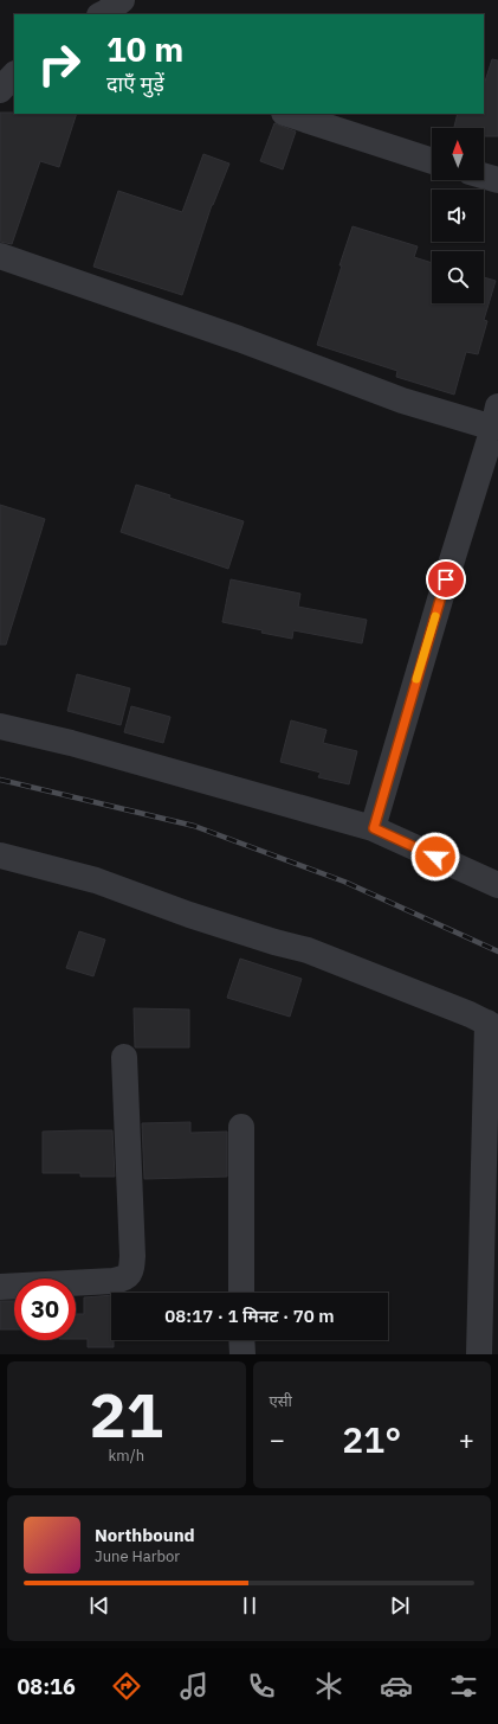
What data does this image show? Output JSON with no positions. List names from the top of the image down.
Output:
{
  "north": "top",
  "page": {
    "turn": ["10 m", "दाएँ मुड़ें"],
    "limit": "30",
    "trip": "08:17 · 1 मिनट · 70 m",
    "tile": [
      ["21", "km/h"],
      "एसी"
    ],
    "heat": ["−", "21°", "+"],
    "song": ["Northbound", "June Harbor"],
    "tabs": "08:16"
  }
}
